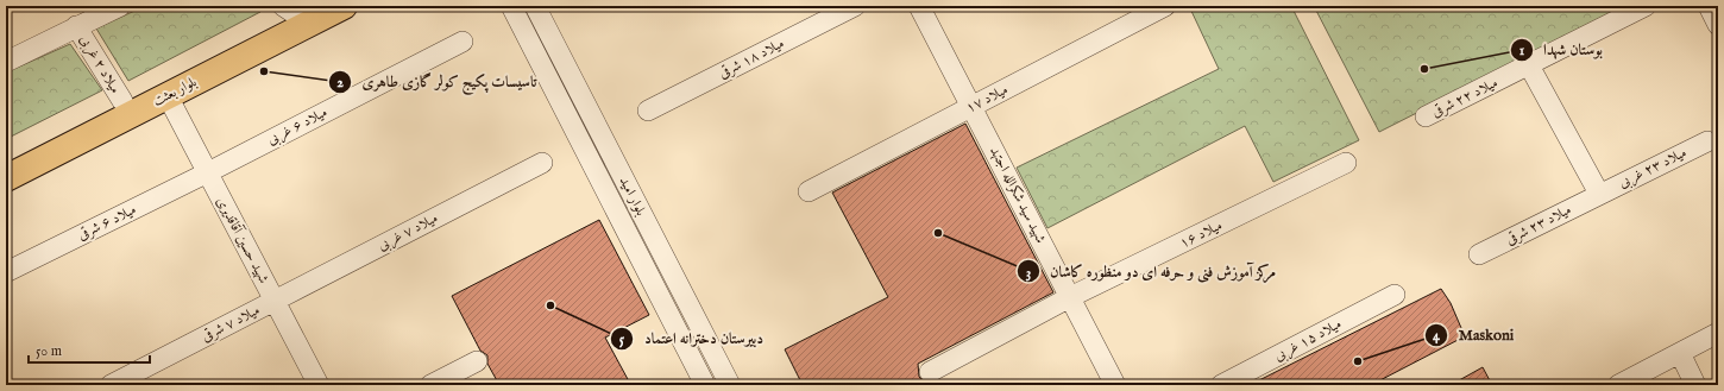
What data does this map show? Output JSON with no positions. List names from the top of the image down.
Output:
{
  "streets": {
    "main road": ["بلوار بعثت"],
    "street": [
      "میلاد ۱۸ شرقی",
      "میلاد ۲ غربی",
      "میلاد ۲۲ شرقی",
      "میلاد ۱۷",
      "میلاد ۶ غربی",
      "میلاد ۲۳ غربی",
      "شهید سید شکرالله اجتهد",
      "بلوار امید",
      "میلاد ۶ شرقی",
      "میلاد ۲۳ شرقی",
      "میلاد ۷ غربی",
      "میلاد ۱۶",
      "شهید حسین آقاقدیری",
      "میلاد ۷ شرقی",
      "میلاد ۱۵ غربی"
    ]
  },
  "crossings": [
    ["میلاد ۲ غربی", "بلوار بعثت"],
    ["بلوار بعثت", "شهید حسین آقاقدیری"],
    ["میلاد ۱۷", "شهید سید شکرالله اجتهد"],
    ["میلاد ۶ غربی", "میلاد ۶ شرقی"],
    ["میلاد ۶ غربی", "شهید حسین آقاقدیری"],
    ["میلاد ۲۳ غربی", "میلاد ۲۳ شرقی"],
    ["شهید سید شکرالله اجتهد", "میلاد ۱۶"],
    ["میلاد ۶ شرقی", "شهید حسین آقاقدیری"],
    ["میلاد ۷ غربی", "شهید حسین آقاقدیری"],
    ["میلاد ۷ غربی", "میلاد ۷ شرقی"],
    ["شهید حسین آقاقدیری", "میلاد ۷ شرقی"]
  ],
  "places": [
    "بوستان شهدا",
    "تاسیسات پکیج کولر گازی طاهری",
    "مرکز آموزش فنی و حرفه ای دو منظوره کاشان",
    "دبیرستان دخترانه اعتماد",
    "Maskoni"
  ],
  "scale_bar": "50 m"
}
